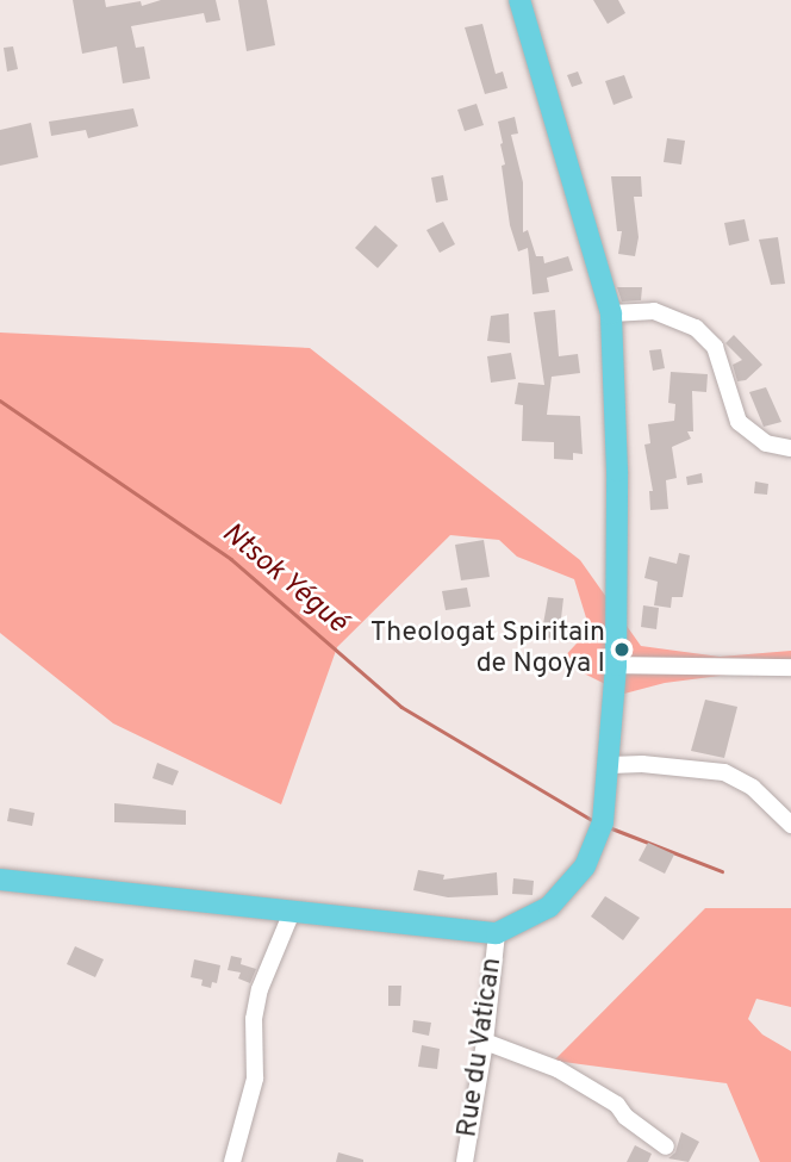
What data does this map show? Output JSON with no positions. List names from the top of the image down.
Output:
{
  "streets": {
    "street": ["Rue du Vatican"]
  },
  "water": ["Ntsok Yégué"],
  "places": ["Theologat Spiritain de Ngoya I"]
}
